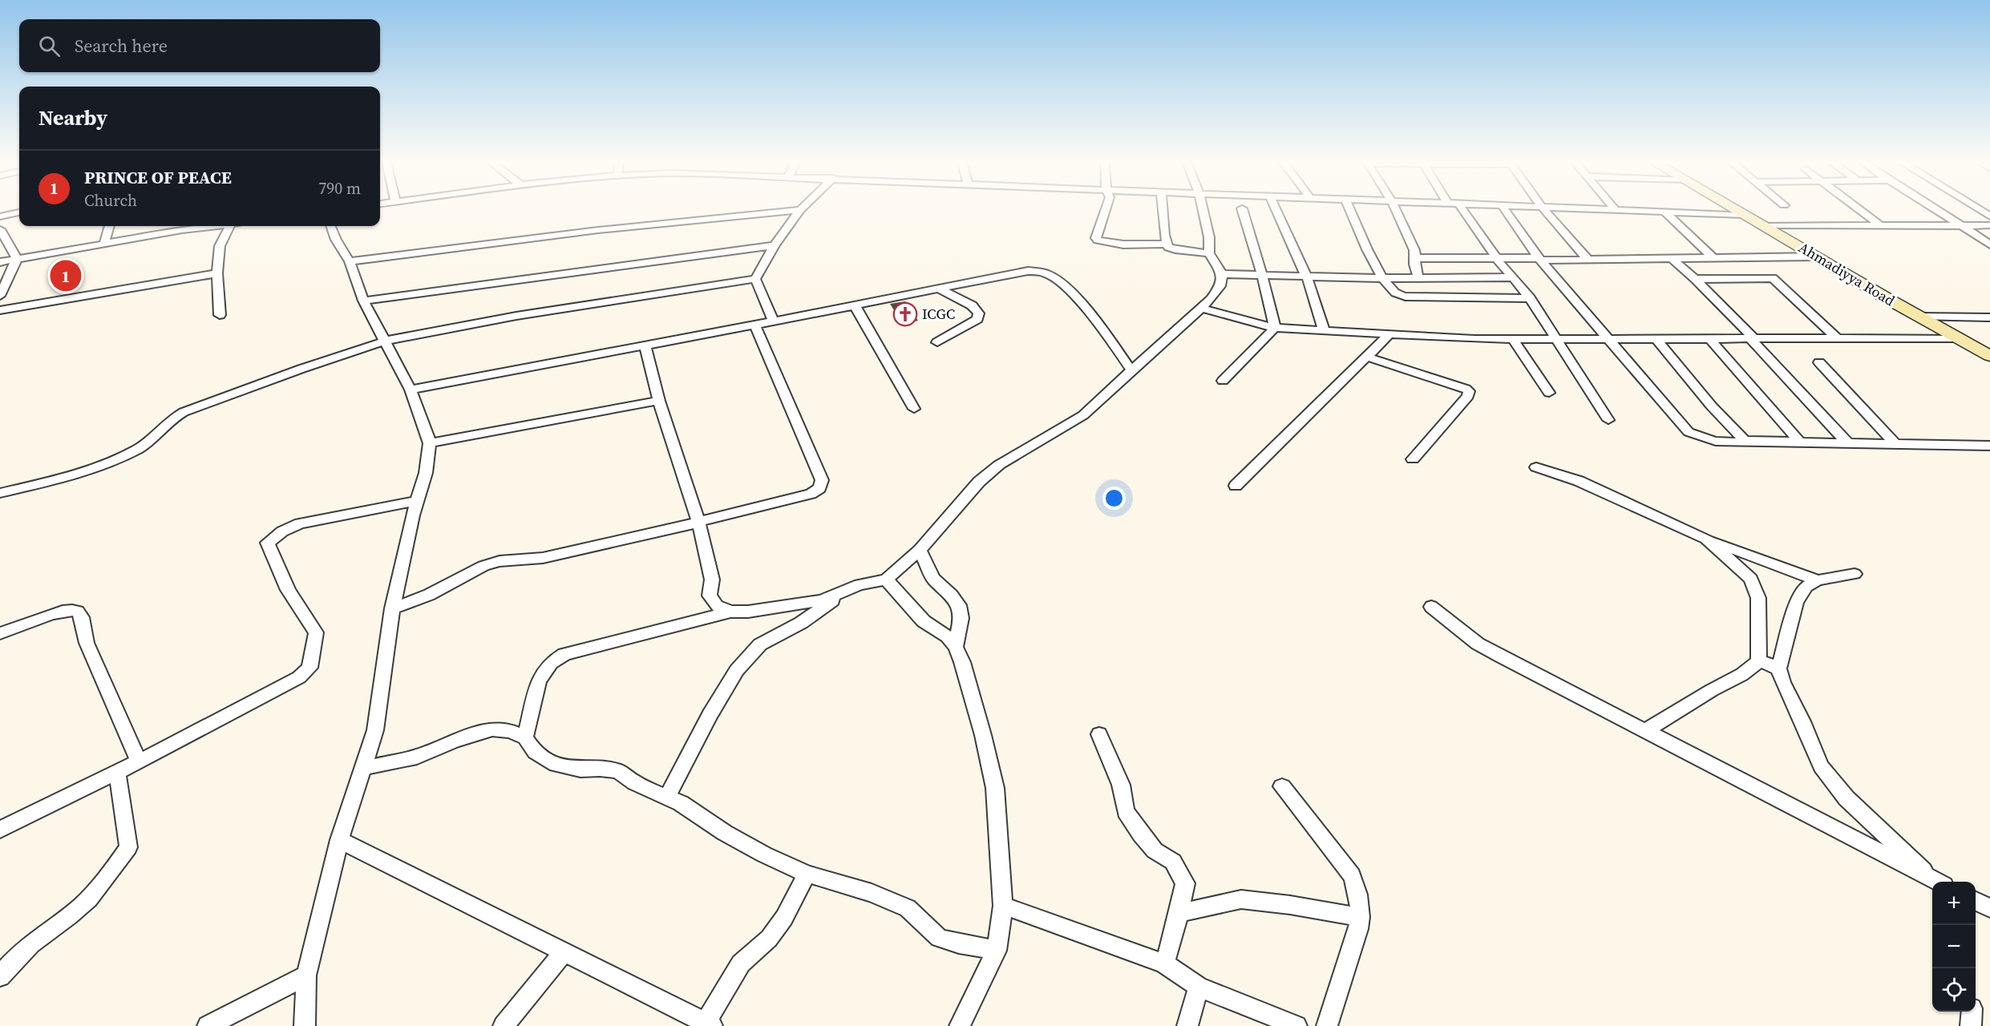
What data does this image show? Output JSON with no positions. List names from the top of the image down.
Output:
{
  "streets": {
    "street": ["Ahmadiyya Road"]
  },
  "places": {
    "church": ["ICGC"]
  },
  "page": {
    "search": "Search here",
    "heading": "Nearby",
    "list": [
      {
        "mark": "1",
        "name": "PRINCE OF PEACE",
        "note": "Church",
        "value": "790 m"
      }
    ],
    "pins": "1",
    "map_buttons": ["+", "−"]
  }
}
